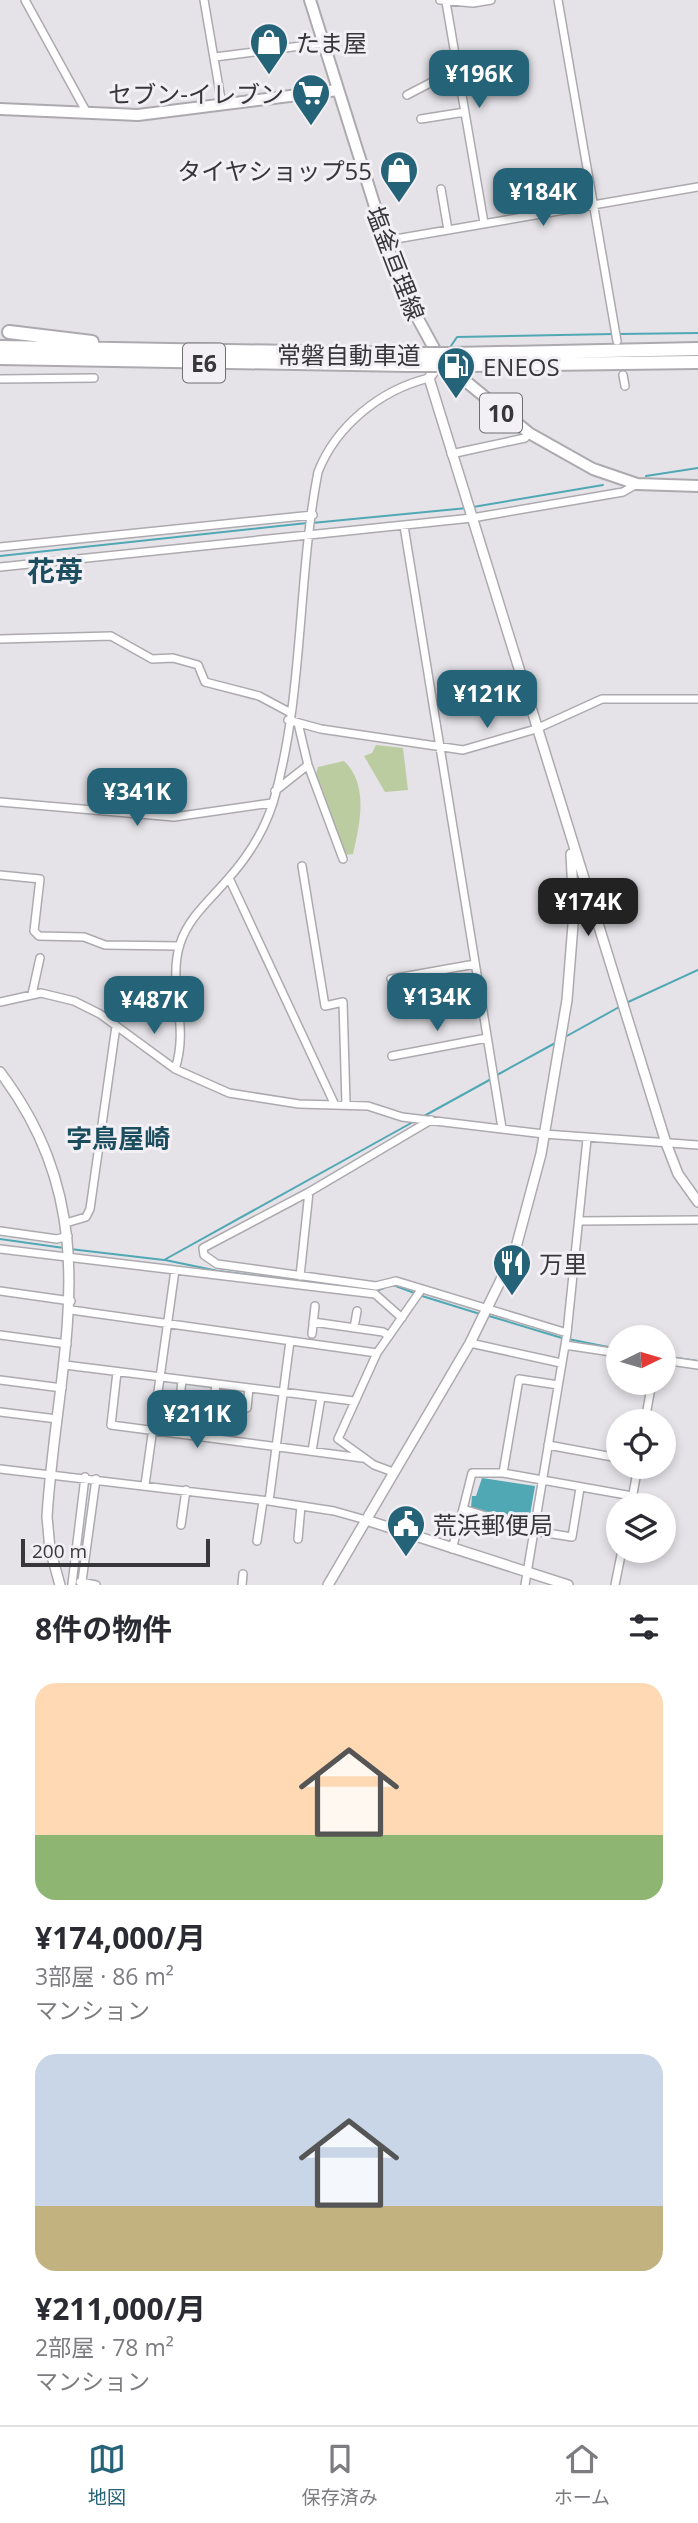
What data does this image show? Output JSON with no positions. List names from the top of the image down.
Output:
{
  "streets": {
    "highway": ["常磐自動車道", "E6"],
    "main road": ["塩釜亘理線", "10"]
  },
  "districts": ["花苺", "字鳥屋崎"],
  "places": {
    "shop": ["たま屋", "タイヤショップ55"],
    "supermarket": ["セブン-イレブン"],
    "fuel station": ["ENEOS"],
    "restaurant": ["万里"],
    "public building": ["荒浜郵便局"]
  },
  "scale_bar": "200 m",
  "north": "right",
  "page": {
    "price": [
      "¥196K",
      "¥184K",
      "¥121K",
      "¥341K",
      "¥174K",
      "¥134K",
      "¥487K",
      "¥211K"
    ],
    "scale": "200 m",
    "heading": "8件の物件",
    "list": [
      {
        "name": "¥174,000/月",
        "note": "3部屋 · 86 m² · マンション"
      },
      {
        "name": "¥211,000/月",
        "note": "2部屋 · 78 m² · マンション"
      }
    ],
    "tabs": ["地図", "保存済み", "ホーム"]
  }
}
